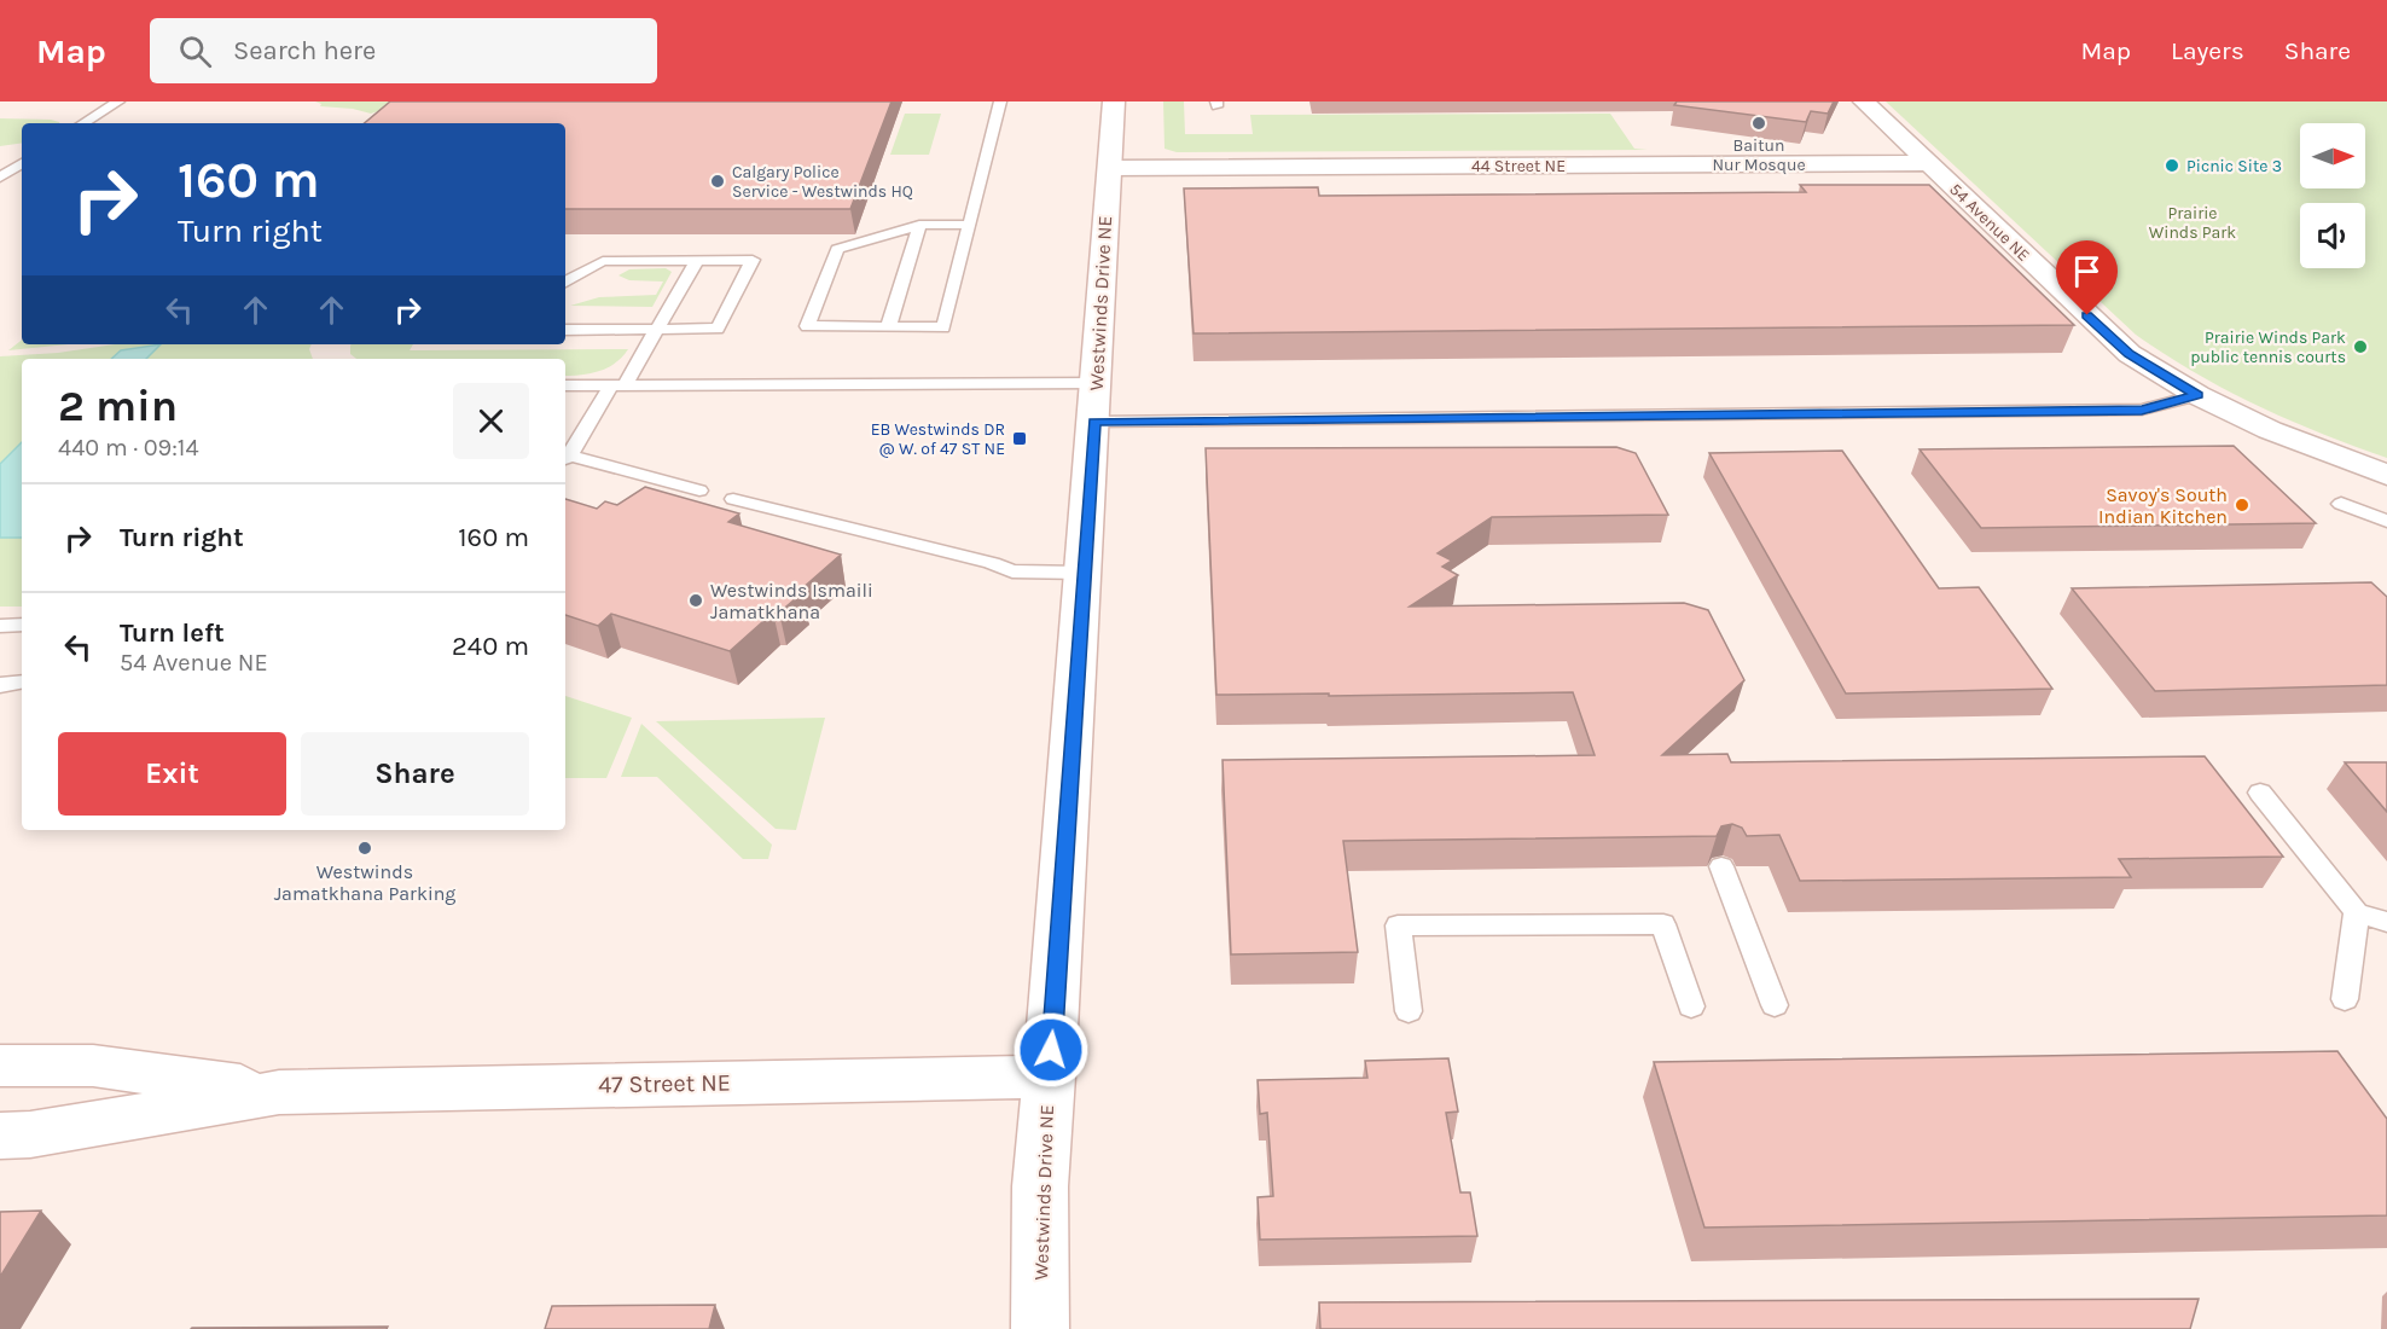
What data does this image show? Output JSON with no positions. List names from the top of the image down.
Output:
{
  "streets": {
    "street": [
      "44 Street NE",
      "54 Avenue NE",
      "Westwinds Drive NE",
      "47 Street NE"
    ]
  },
  "crossings": [
    ["44 Street NE", "54 Avenue NE"],
    ["44 Street NE", "Westwinds Drive NE"],
    ["Westwinds Drive NE", "47 Street NE"]
  ],
  "parks": ["Prairie Winds Park"],
  "places": {
    "other": [
      "Baitun Nur Mosque",
      "Picnic Site 3",
      "Calgary Police Service - Westwinds HQ",
      "Prairie Winds Park public tennis courts",
      "Savoy's South Indian Kitchen",
      "Westwinds Ismaili Jamatkhana",
      "Westwinds Jamatkhana Parking"
    ],
    "transit": ["EB Westwinds DR @ W. of 47 ST NE"]
  },
  "north": "right",
  "page": {
    "header": "Map",
    "search": "Search here",
    "nav": ["Map", "Layers", "Share"],
    "turn": ["160 m", "Turn right"],
    "heading": ["2 min", "440 m · 09:14"],
    "list": [
      {
        "name": "Turn right",
        "value": "160 m"
      },
      {
        "name": "Turn left",
        "note": "54 Avenue NE",
        "value": "240 m"
      }
    ],
    "buttons": ["Exit", "Share"]
  }
}
